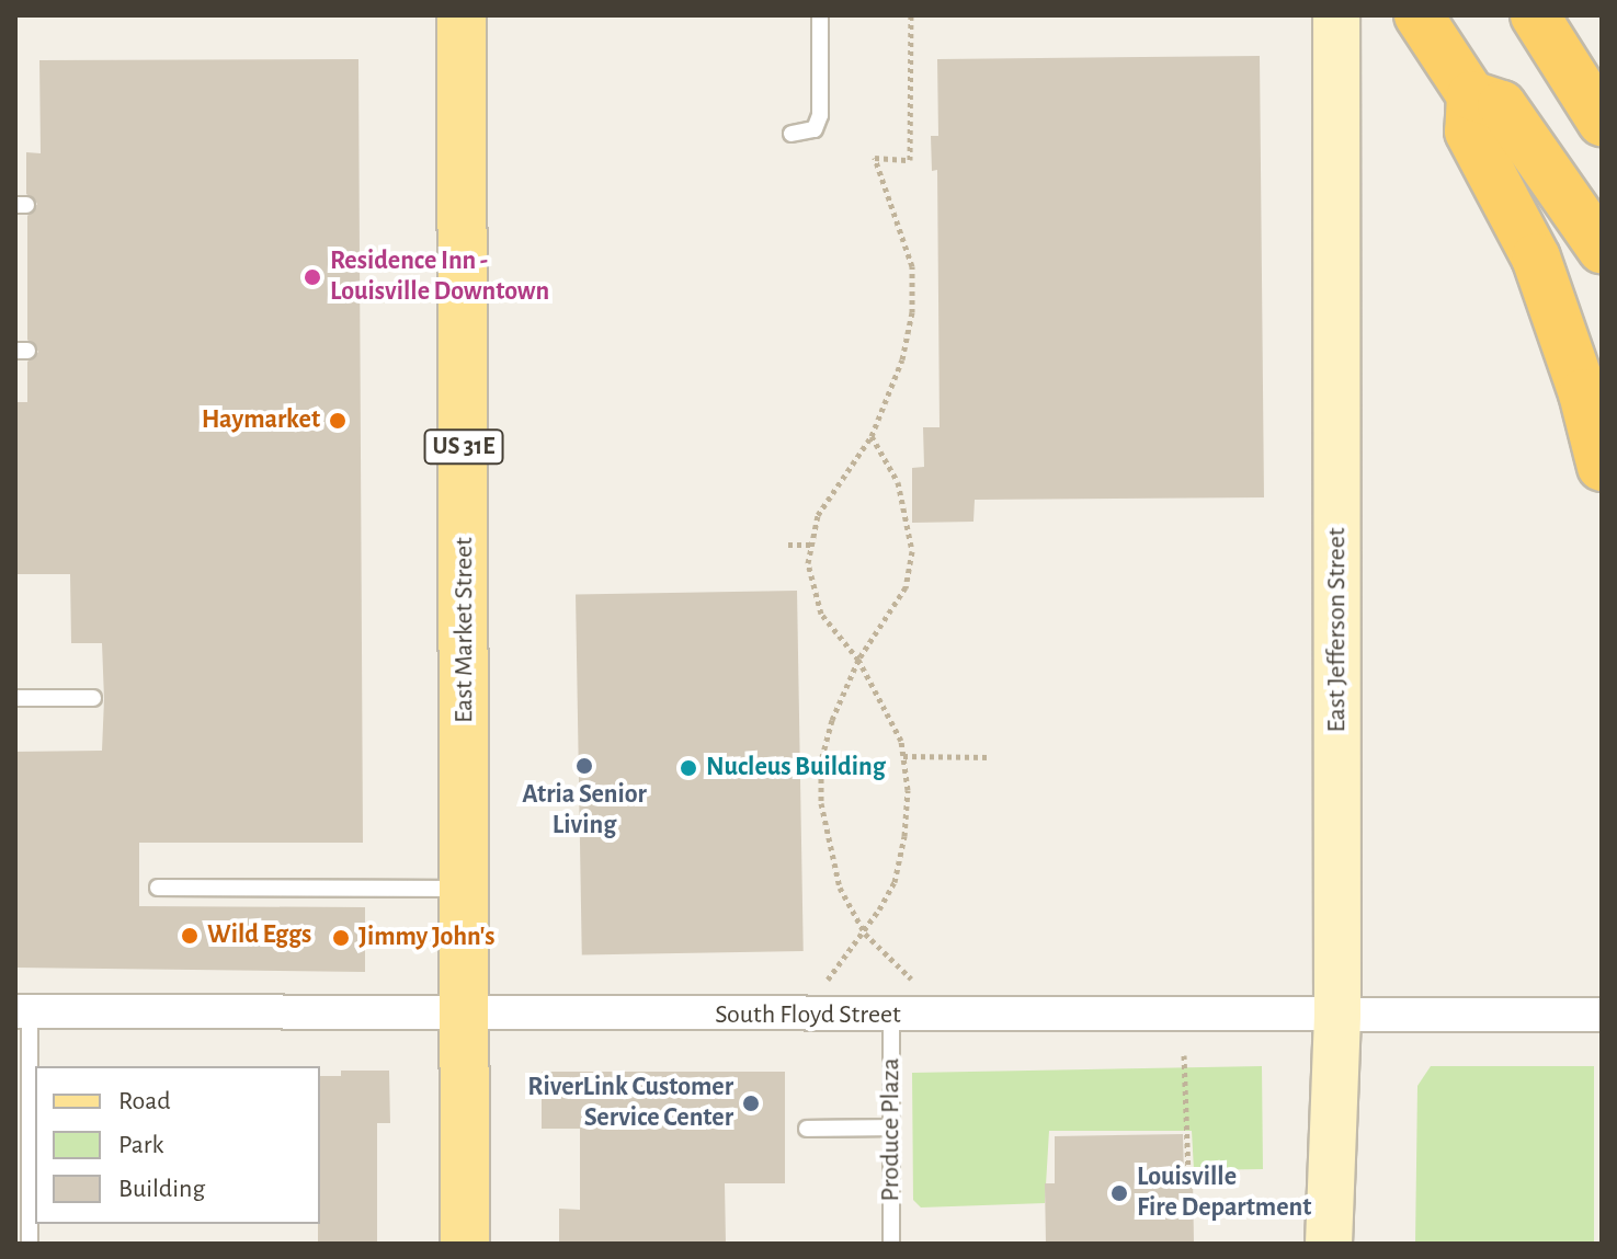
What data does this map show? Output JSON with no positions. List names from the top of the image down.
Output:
{
  "streets": {
    "main road": ["US 31E", "East Market Street", "East Jefferson Street"],
    "street": ["South Floyd Street"],
    "lane": ["Produce Plaza"]
  },
  "crossings": [
    ["East Market Street", "South Floyd Street"],
    ["East Jefferson Street", "South Floyd Street"],
    ["South Floyd Street", "Produce Plaza"]
  ],
  "places": [
    "Residence Inn - Louisville Downtown",
    "Haymarket",
    "Atria Senior Living",
    "Nucleus Building",
    "Wild Eggs",
    "Jimmy John's",
    "RiverLink Customer Service Center",
    "Louisville Fire Department"
  ],
  "legend": ["Road", "Park", "Building"]
}
